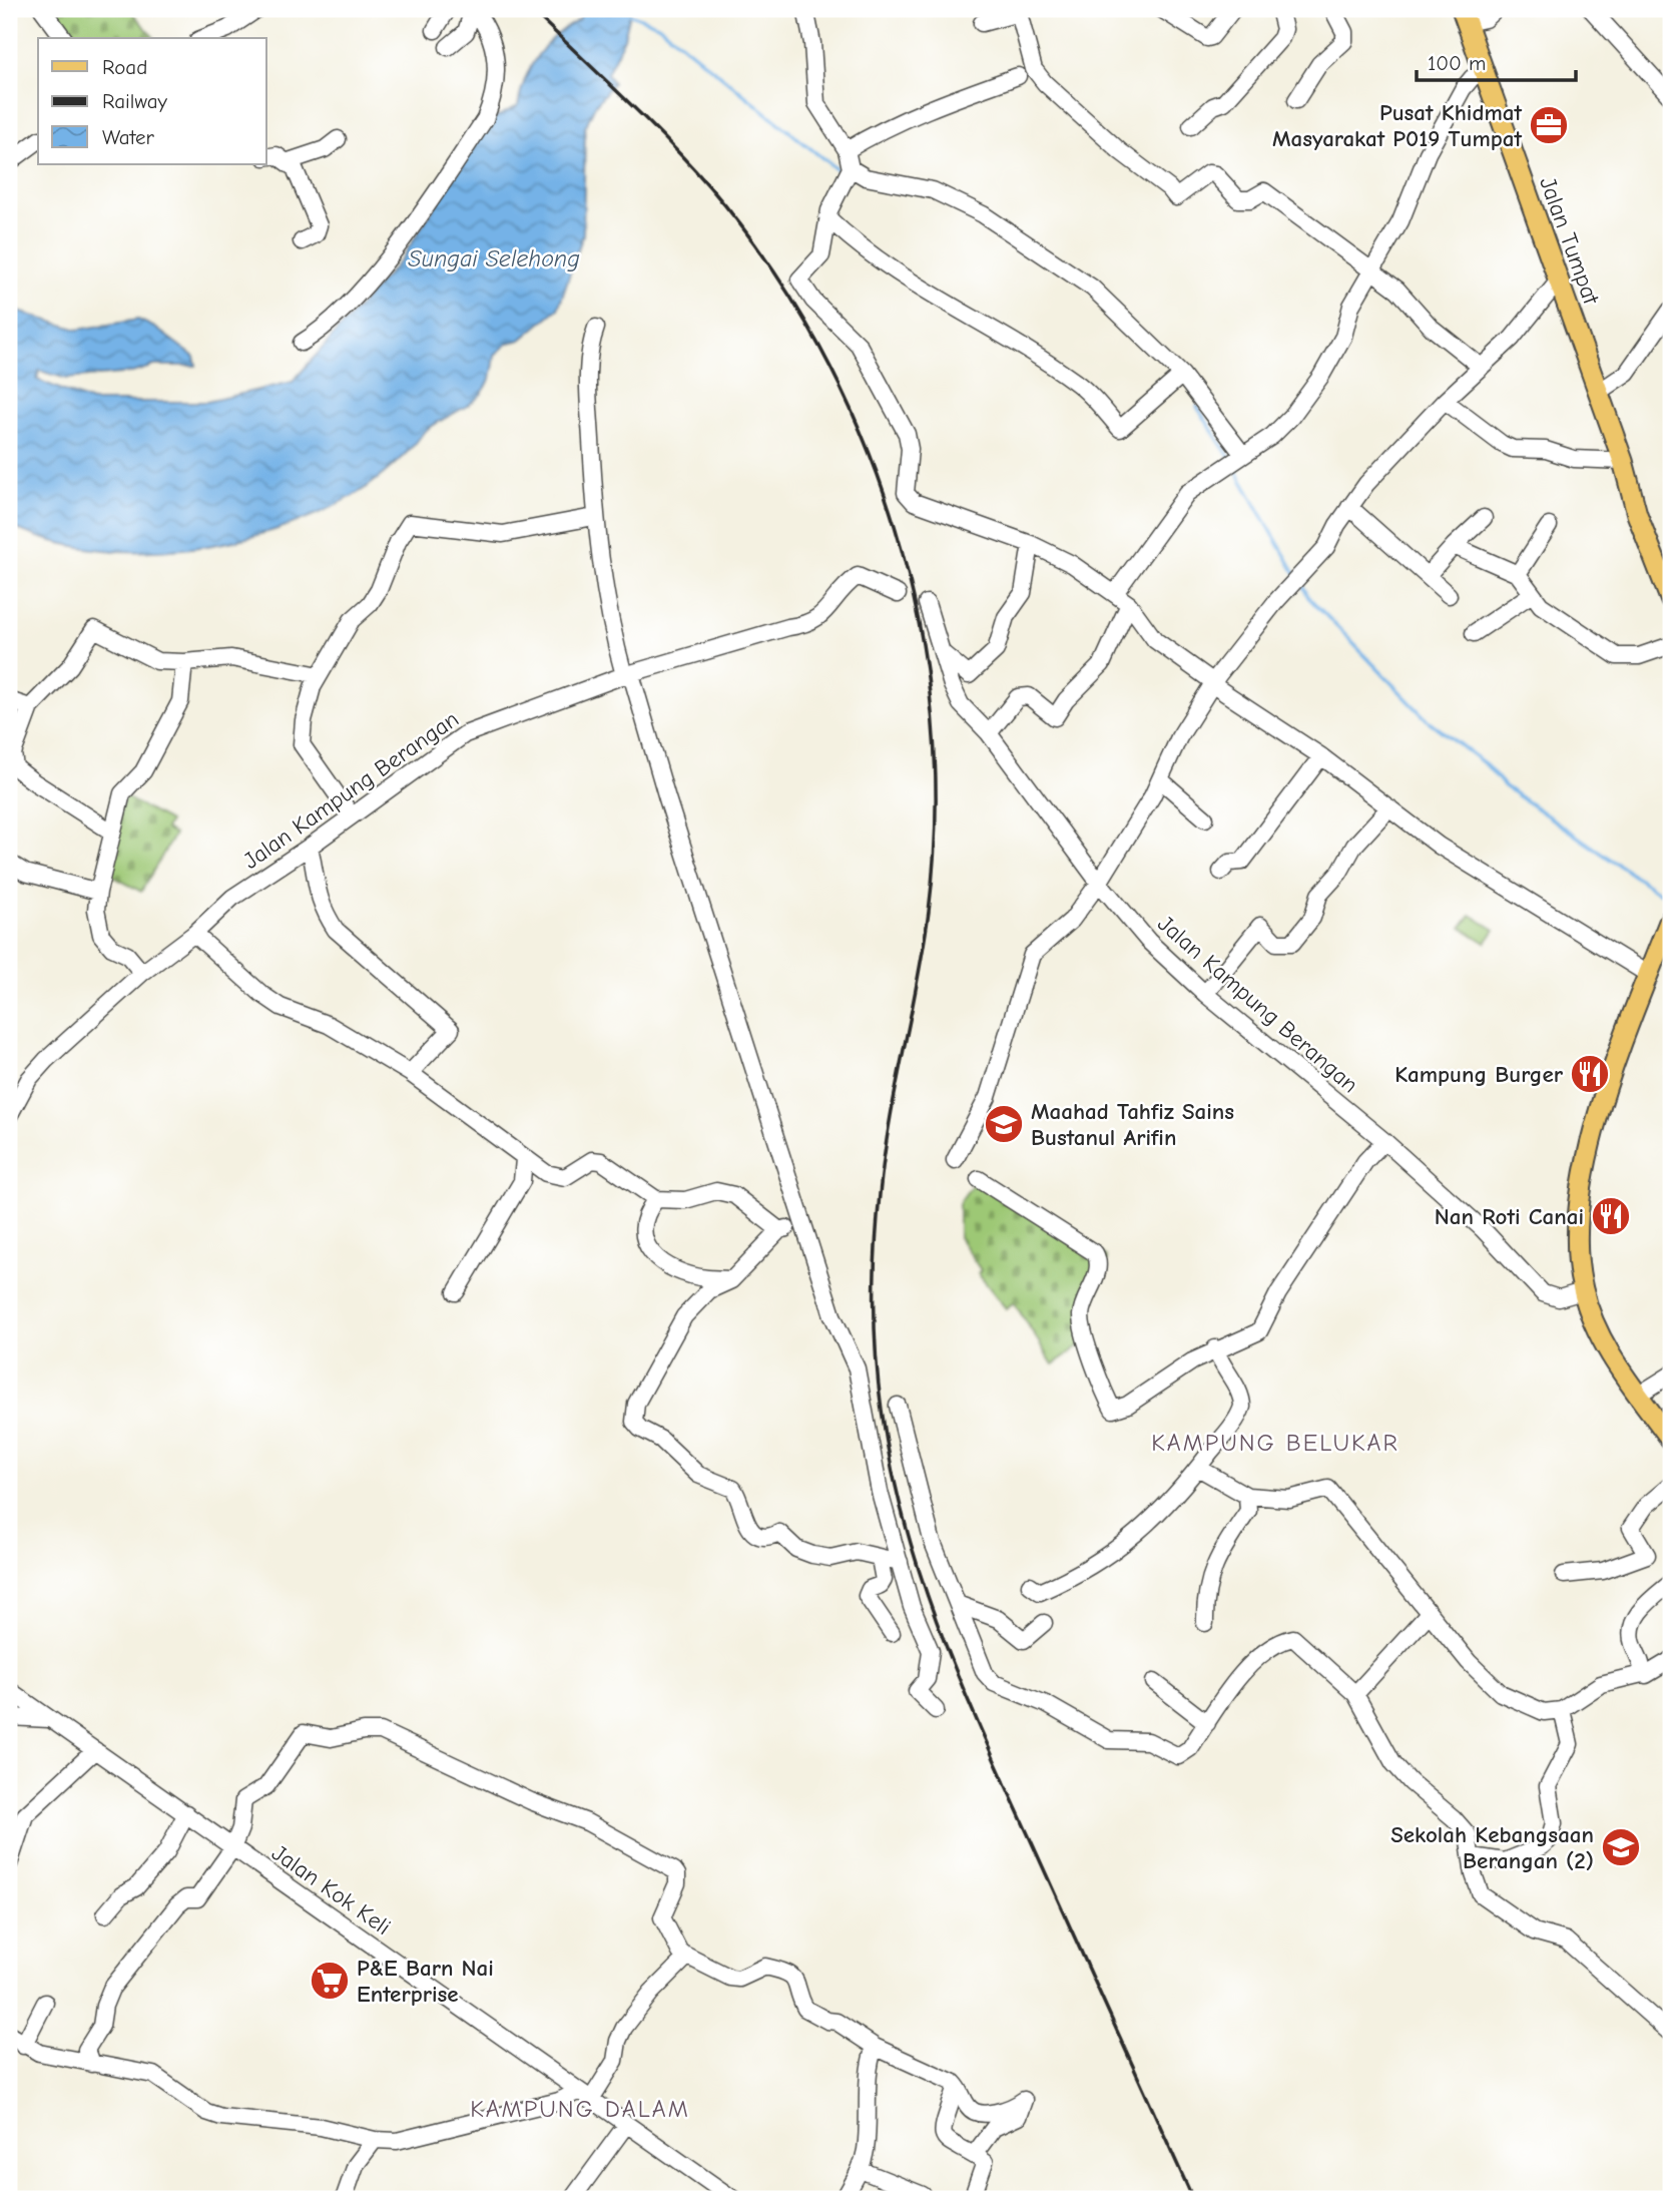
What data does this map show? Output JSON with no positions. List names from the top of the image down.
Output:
{
  "streets": {
    "main road": ["Jalan Tumpat"],
    "street": ["Jalan Kampung Berangan", "Jalan Kok Keli"]
  },
  "districts": ["KAMPUNG BELUKAR", "KAMPUNG DALAM"],
  "water": ["Sungai Selehong"],
  "places": {
    "office": ["Pusat Khidmat Masyarakat P019 Tumpat"],
    "restaurant": ["Kampung Burger", "Nan Roti Canai"],
    "school or university": ["Maahad Tahfiz Sains Bustanul Arifin", "Sekolah Kebangsaan Berangan (2)"],
    "supermarket": ["P&E Barn Nai Enterprise"]
  },
  "legend": ["Road", "Railway", "Water"],
  "scale_bar": "100 m"
}
